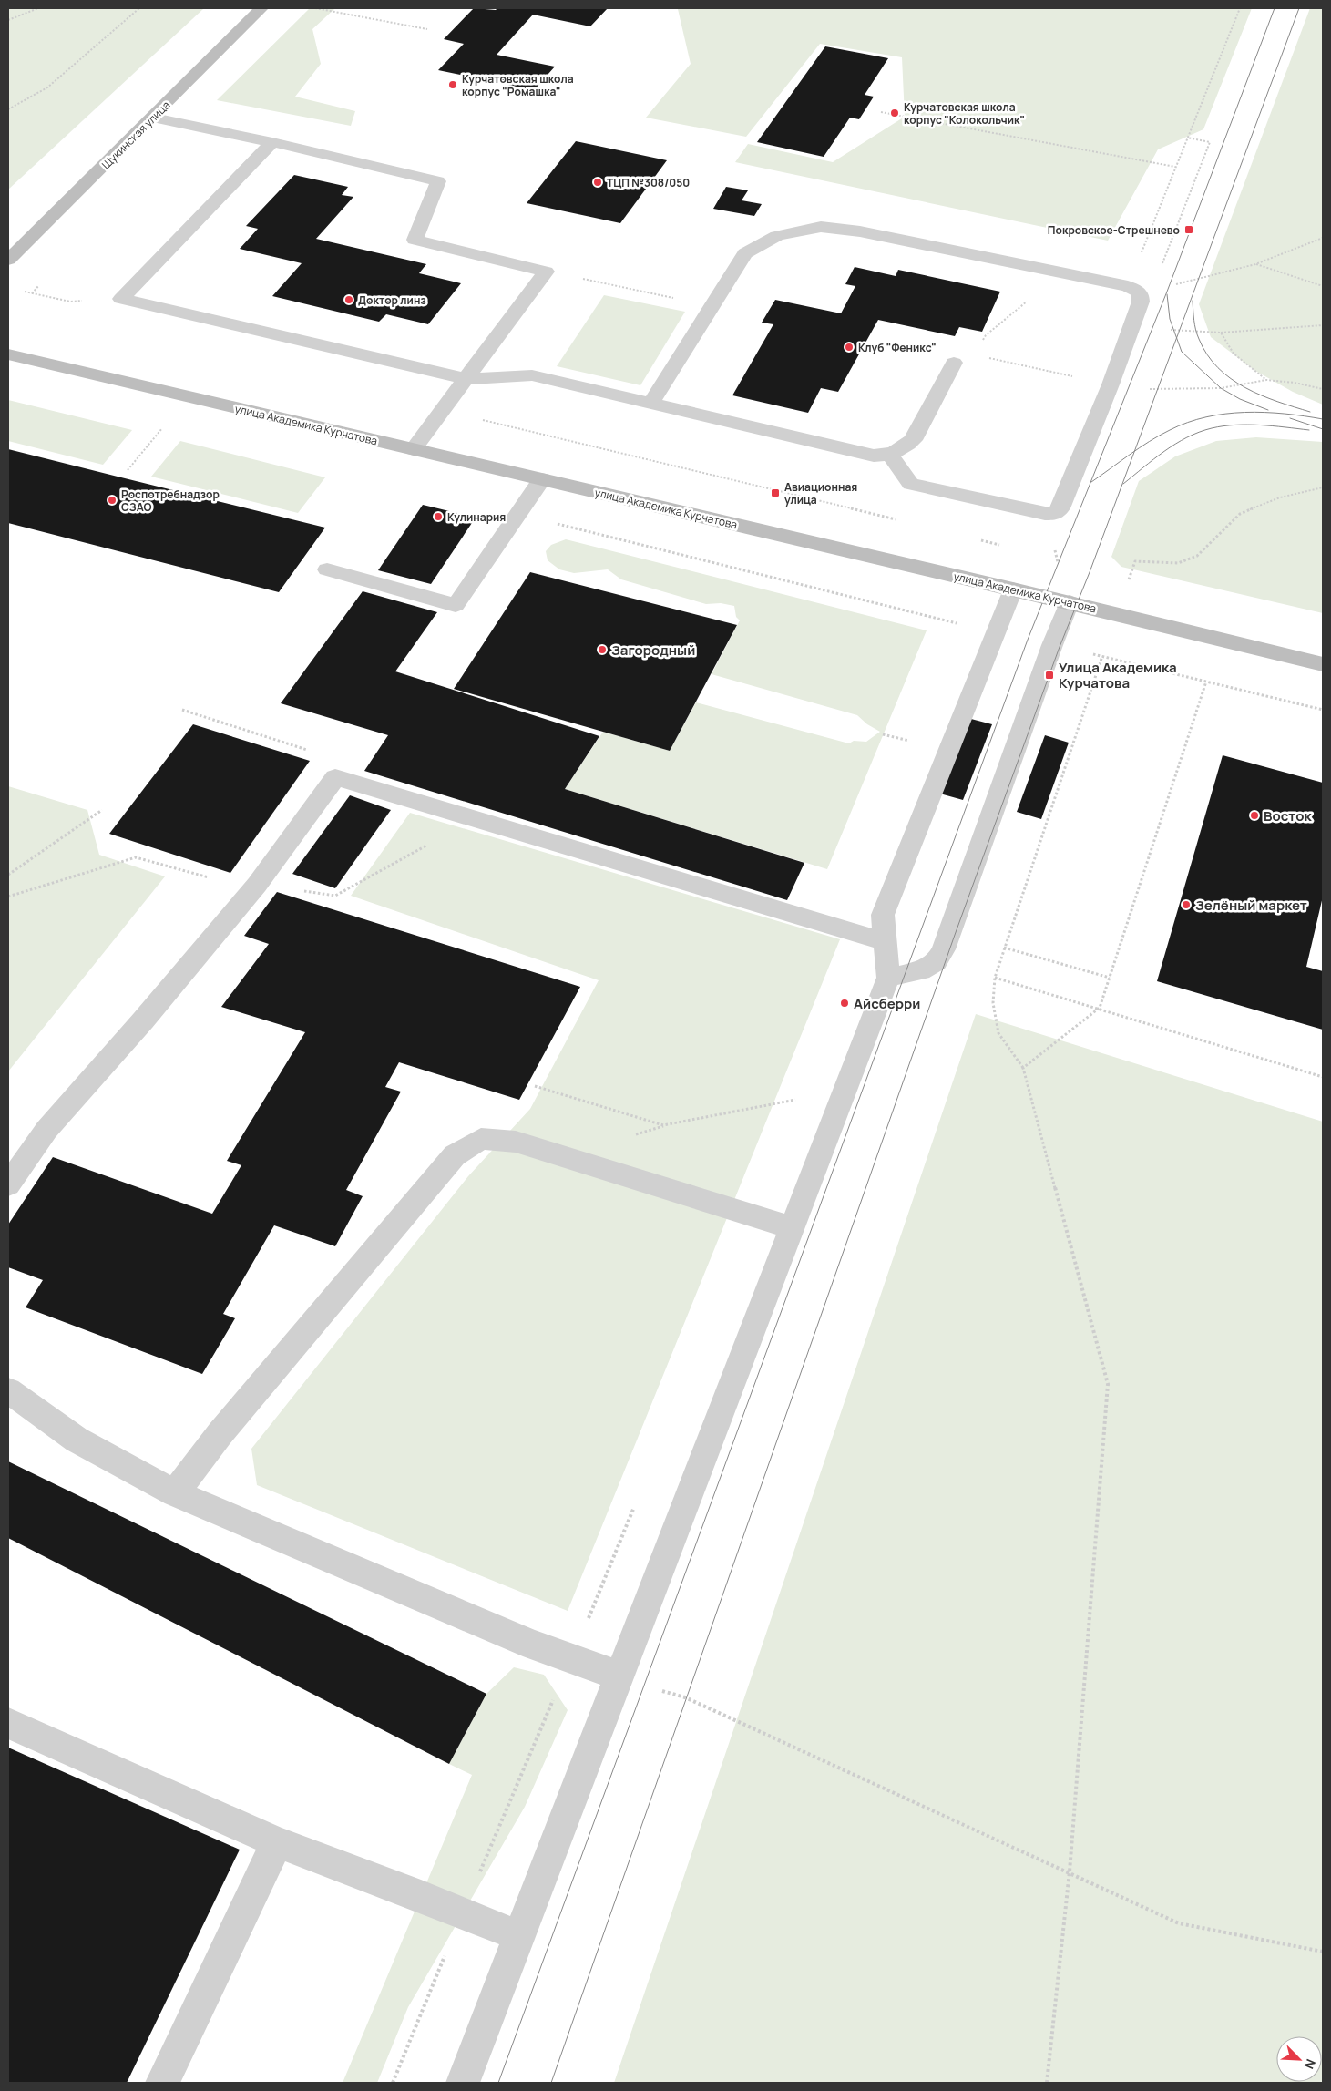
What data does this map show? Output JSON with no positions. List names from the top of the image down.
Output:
{
  "streets": {
    "main road": ["Щукинская улица", "улица Академика Курчатова"]
  },
  "places": {
    "other": [
      "Курчатовская школа корпус \"Ромашка\"",
      "Курчатовская школа корпус \"Колокольчик\"",
      "ТЦП №308/050",
      "Доктор линз",
      "Клуб \"Феникс\"",
      "Роспотребнадзор СЗАО",
      "Кулинария",
      "Загородный",
      "Восток",
      "Зелёный маркет",
      "Айсберри"
    ],
    "transit": ["Покровское-Стрешнево", "Авиационная улица", "Улица Академика Курчатова"]
  },
  "north": "bottom right"
}
